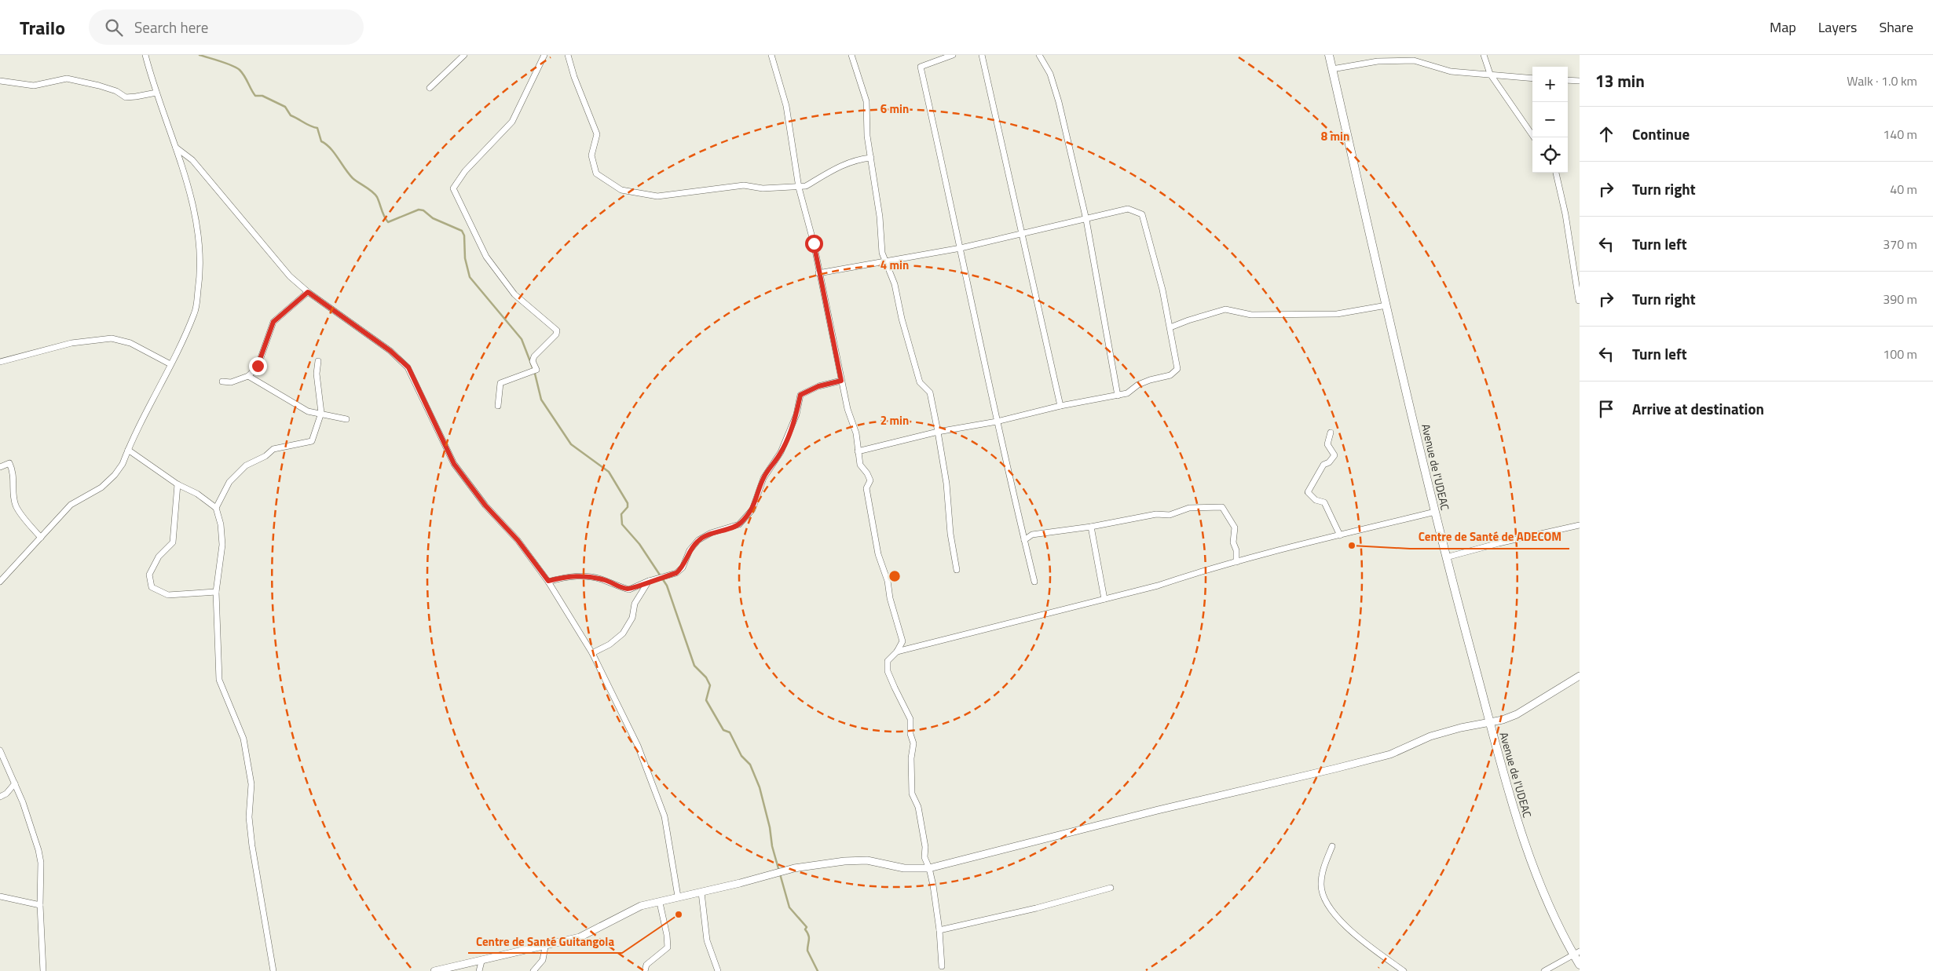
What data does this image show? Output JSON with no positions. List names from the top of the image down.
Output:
{
  "streets": {
    "main road": ["Avenue de I'UDEAC"]
  },
  "places": ["Centre de Santé de ADECOM", "Centre de Santé Guitangola"],
  "page": {
    "header": "Trailo",
    "search": "Search here",
    "nav": ["Map", "Layers", "Share"],
    "heading": ["13 min", "Walk · 1.0 km"],
    "map_buttons": ["+", "−"],
    "list": [
      ["Continue", "140 m"],
      ["Turn right", "40 m"],
      ["Turn left", "370 m"],
      ["Turn right", "390 m"],
      ["Turn left", "100 m"],
      "Arrive at destination"
    ]
  },
  "rings": [
    "6 min",
    "8 min",
    "4 min",
    "2 min"
  ]
}
